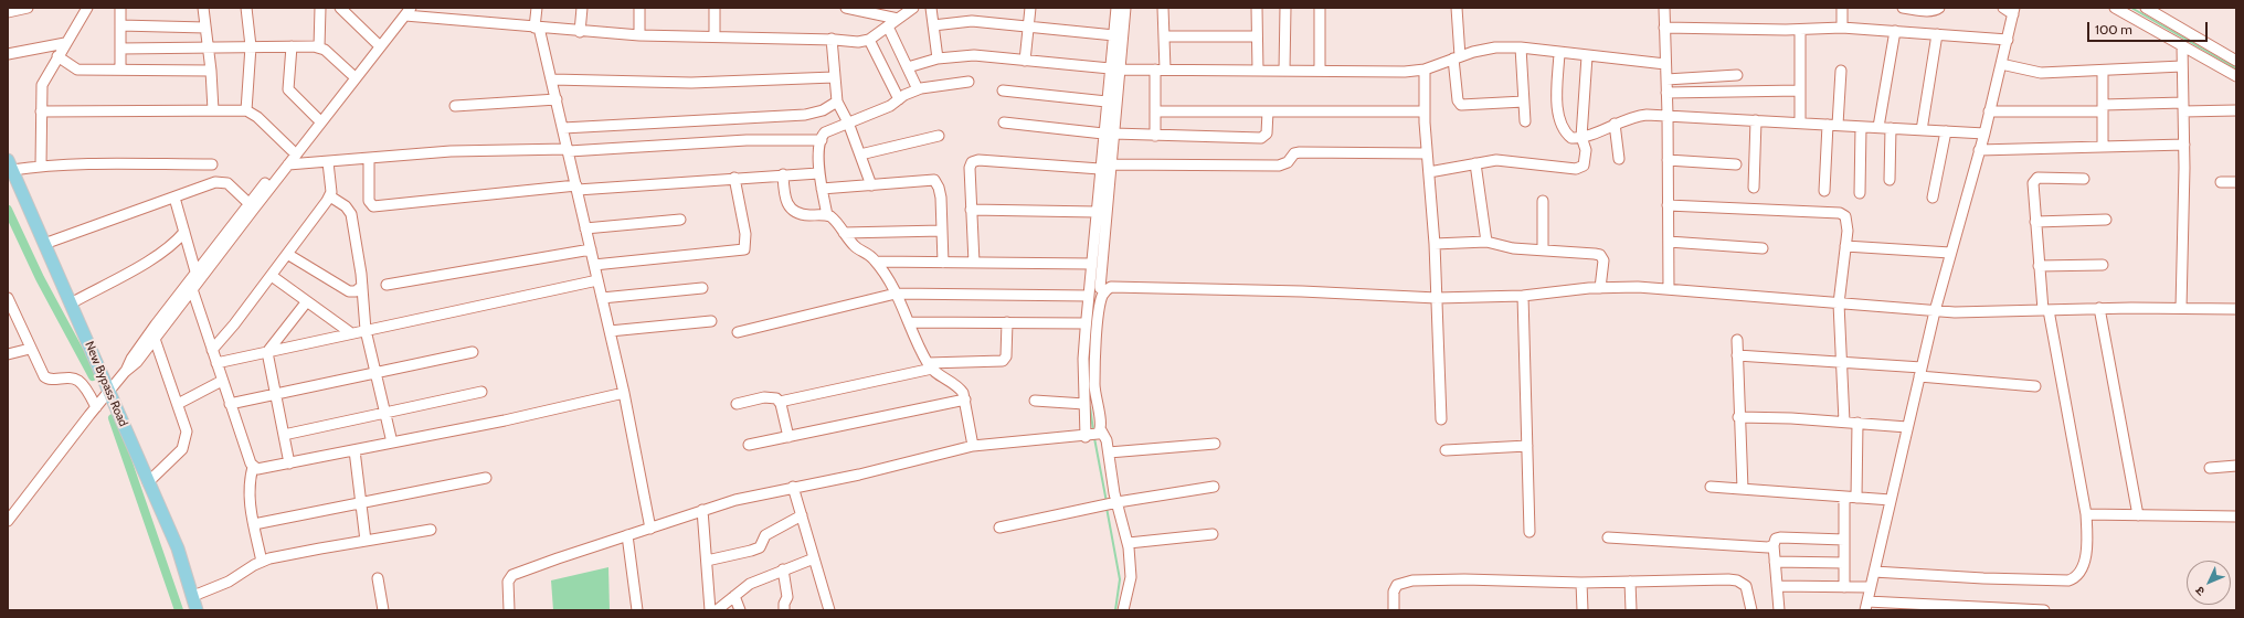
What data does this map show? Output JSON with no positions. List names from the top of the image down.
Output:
{
  "streets": {
    "main road": ["New Bypass Road"]
  },
  "scale_bar": "100 m",
  "north": "bottom left"
}
